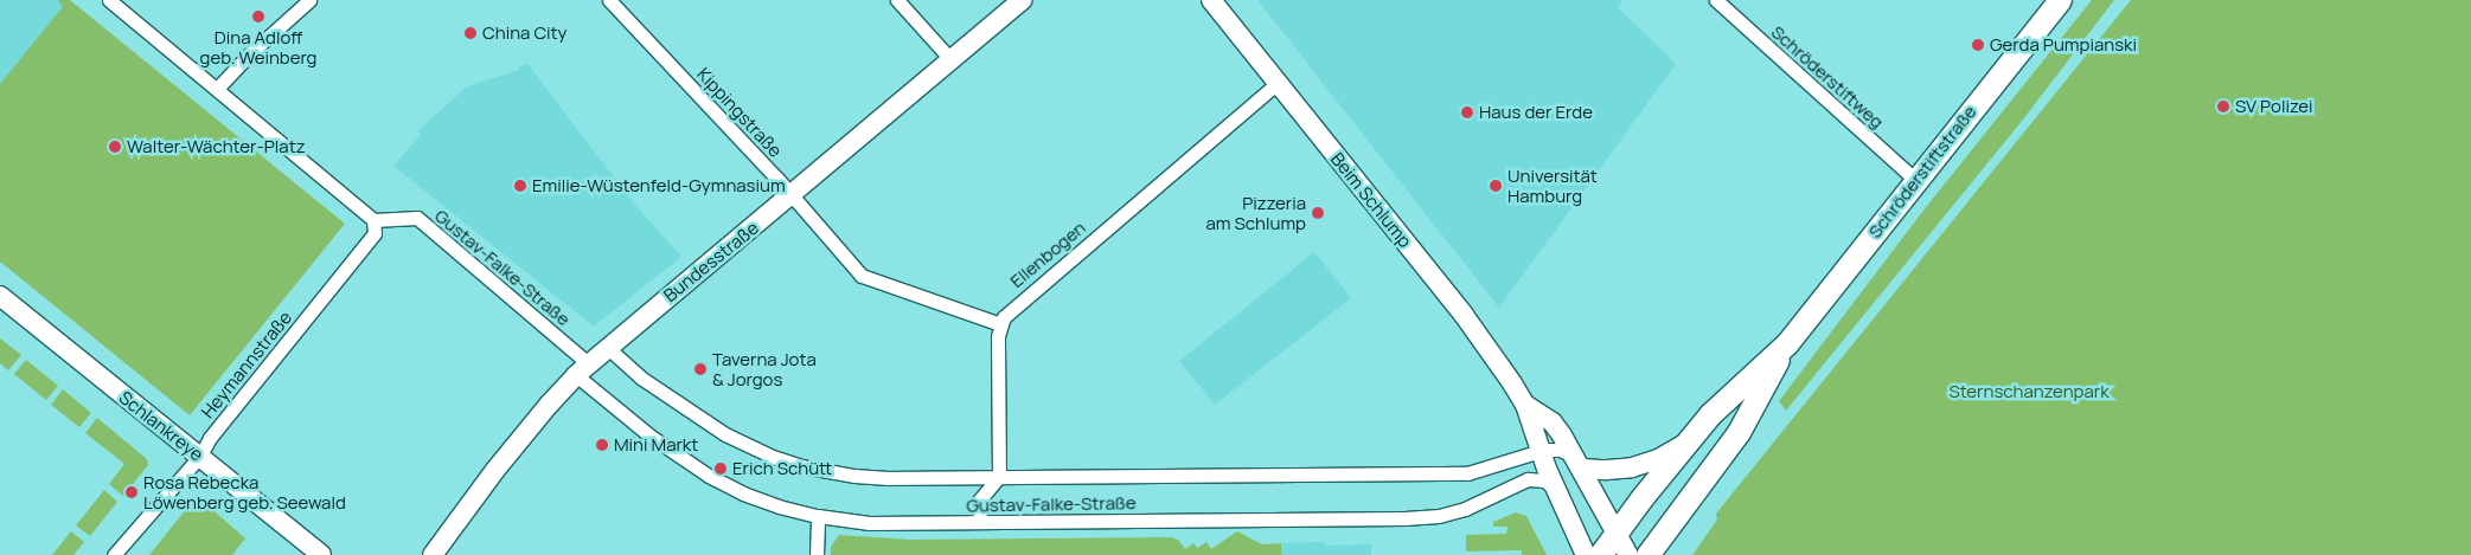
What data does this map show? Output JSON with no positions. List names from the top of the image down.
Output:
{
  "streets": {
    "main road": ["Schröderstiftstraße"],
    "street": [
      "Schröderstiftweg",
      "Kippingstraße",
      "Beim Schlump",
      "Ellenbogen",
      "Bundesstraße",
      "Gustav-Falke-Straße",
      "Heymannstraße",
      "Schlankreye"
    ]
  },
  "crossings": [
    ["Schröderstiftweg", "Schröderstiftstraße"],
    ["Kippingstraße", "Ellenbogen"],
    ["Kippingstraße", "Bundesstraße"],
    ["Schröderstiftstraße", "Beim Schlump"],
    ["Beim Schlump", "Ellenbogen"],
    ["Beim Schlump", "Gustav-Falke-Straße"],
    ["Bundesstraße", "Gustav-Falke-Straße"],
    ["Gustav-Falke-Straße", "Heymannstraße"],
    ["Heymannstraße", "Schlankreye"]
  ],
  "parks": ["Sternschanzenpark"],
  "places": [
    "Dina Adloff geb. Weinberg",
    "China City",
    "Gerda Pumpianski",
    "SV Polizei",
    "Haus der Erde",
    "Walter-Wächter-Platz",
    "Emilie-Wüstenfeld-Gymnasium",
    "Universität Hamburg",
    "Pizzeria am Schlump",
    "Taverna Jota & Jorgos",
    "Mini Markt",
    "Erich Schütt",
    "Rosa Rebecka Löwenberg geb. Seewald"
  ]
}
